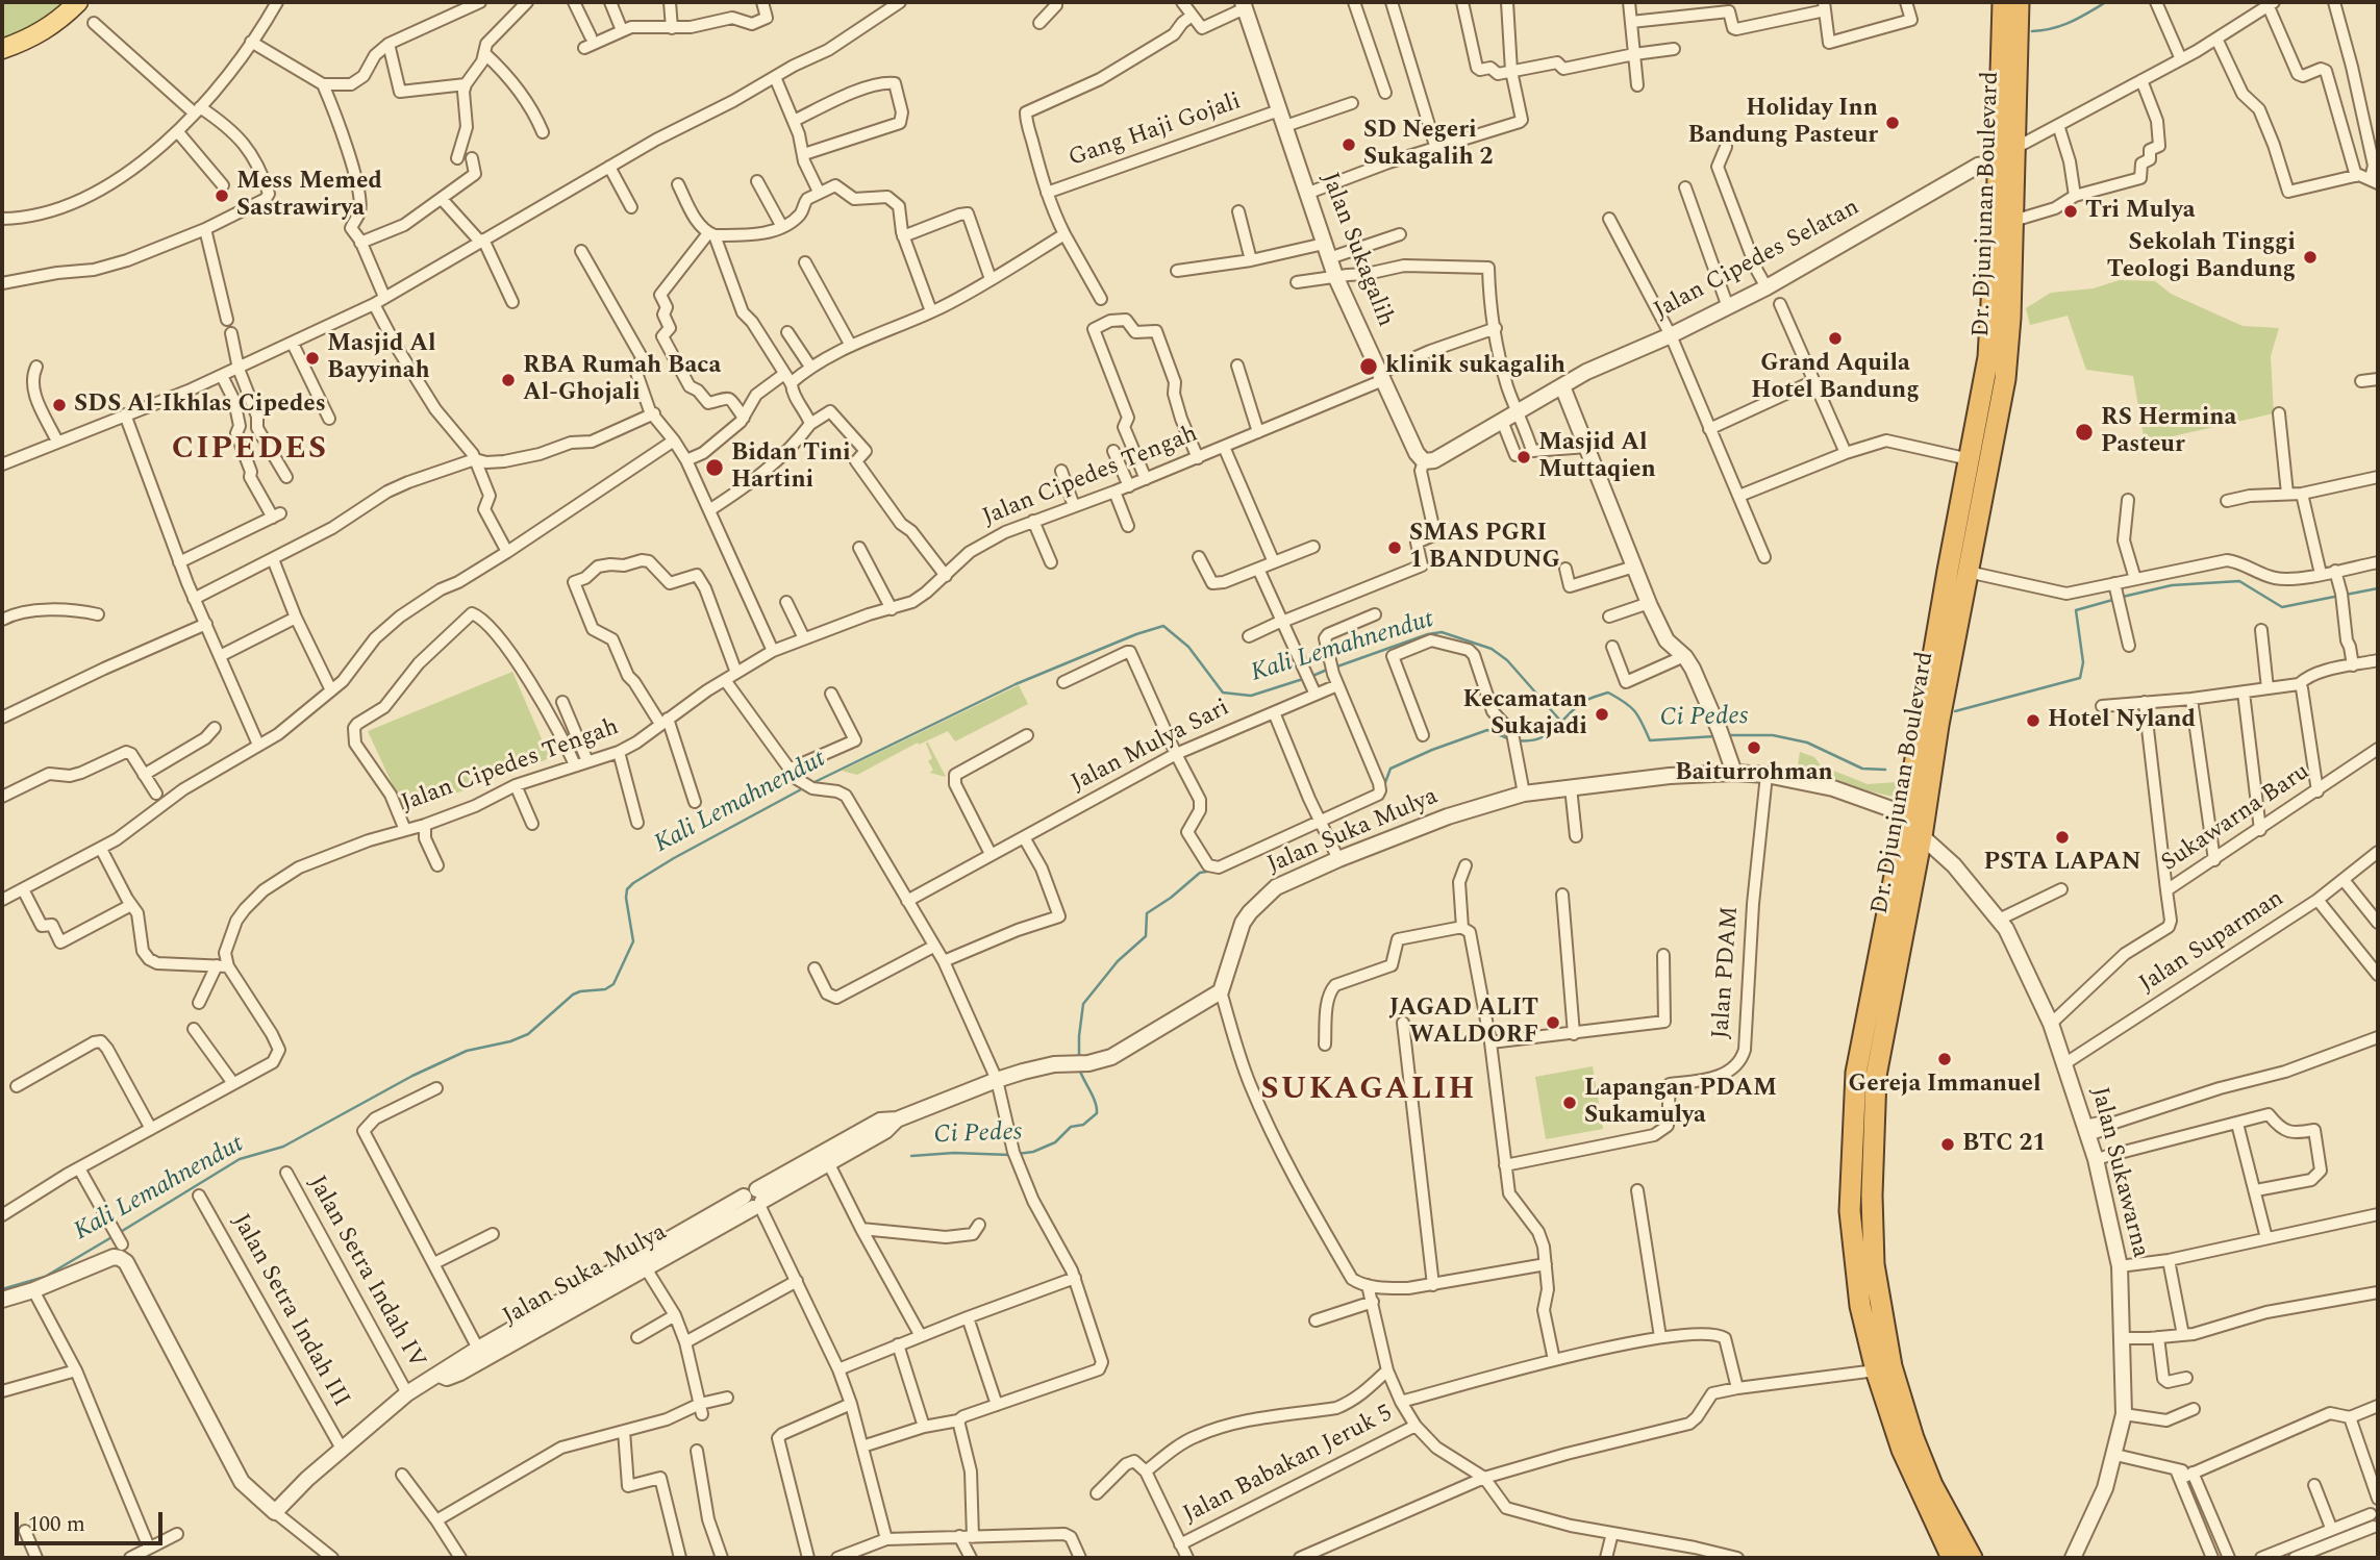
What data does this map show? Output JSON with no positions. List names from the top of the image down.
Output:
{
  "streets": {
    "highway": ["Dr. Djunjunan Boulevard"],
    "street": [
      "Gang Haji Gojali",
      "Jalan Sukagalih",
      "Jalan Cipedes Selatan",
      "Jalan Cipedes Tengah",
      "Jalan Mulya Sari",
      "Sukawarna Baru",
      "Jalan Suka Mulya",
      "Jalan Suparman",
      "Jalan PDAM",
      "Jalan Sukawarna",
      "Jalan Setra Indah IV",
      "Jalan Setra Indah III",
      "Jalan Babakan Jeruk 5"
    ]
  },
  "crossings": [
    ["Gang Haji Gojali", "Jalan Sukagalih"],
    ["Dr. Djunjunan Boulevard", "Jalan Cipedes Selatan"],
    ["Dr. Djunjunan Boulevard", "Jalan Suka Mulya"],
    ["Dr. Djunjunan Boulevard", "Jalan Sukawarna"],
    ["Jalan Sukagalih", "Jalan Cipedes Selatan"],
    ["Jalan Sukagalih", "Jalan Cipedes Tengah"],
    ["Sukawarna Baru", "Jalan Sukawarna"],
    ["Jalan Suka Mulya", "Jalan PDAM"],
    ["Jalan Suka Mulya", "Jalan Setra Indah IV"],
    ["Jalan Suka Mulya", "Jalan Setra Indah III"],
    ["Jalan Suparman", "Jalan Sukawarna"]
  ],
  "districts": ["CIPEDES", "SUKAGALIH"],
  "water": ["Kali Lemahnendut", "Ci Pedes"],
  "places": [
    "Holiday Inn Bandung Pasteur",
    "SD Negeri Sukagalih 2",
    "Mess Memed Sastrawirya",
    "Tri Mulya",
    "Sekolah Tinggi Teologi Bandung",
    "Grand Aquila Hotel Bandung",
    "Masjid Al Bayyinah",
    "klinik sukagalih",
    "RBA Rumah Baca Al-Ghojali",
    "SDS Al-Ikhlas Cipedes",
    "RS Hermina Pasteur",
    "Masjid Al Muttaqien",
    "Bidan Tini Hartini",
    "SMAS PGRI 1 BANDUNG",
    "Kecamatan Sukajadi",
    "Hotel Nyland",
    "Baiturrohman",
    "PSTA LAPAN",
    "JAGAD ALIT WALDORF",
    "Gereja Immanuel",
    "Lapangan PDAM Sukamulya",
    "BTC 21"
  ],
  "scale_bar": "100 m"
}
